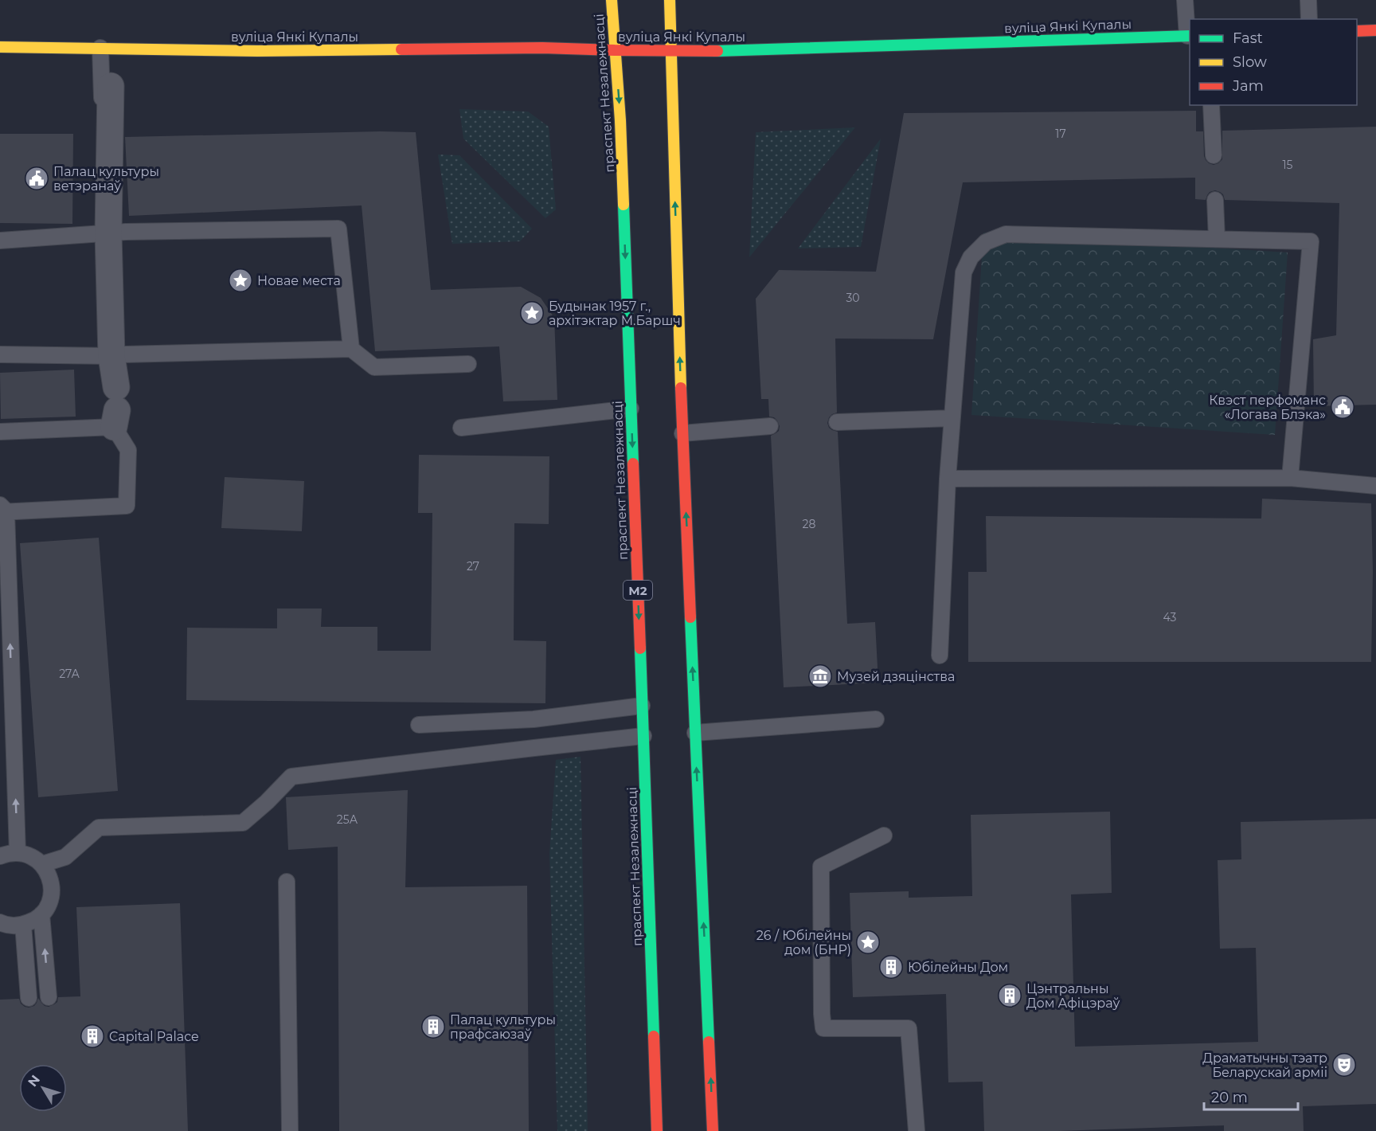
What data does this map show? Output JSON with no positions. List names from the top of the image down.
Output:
{
  "streets": {
    "main road": ["вуліца Янкі Купалы", "праспект Незалежнасці", "М2"]
  },
  "crossings": [
    ["вуліца Янкі Купалы", "праспект Незалежнасці"]
  ],
  "places": {
    "public building": ["Палац культуры ветэранаў", "Квэст перфоманс «Логава Блэка»"],
    "place": ["Новае места", "Будынак 1957 г., архітэктар М.Баршч", "26 / Юбілейны дом (БНР)"],
    "museum": ["Музей дзяцінства"],
    "building": [
      "Юбілейны Дом",
      "Цэнтральны Дом Афіцэраў",
      "Палац культуры прафсаюзаў",
      "Capital Palace"
    ],
    "theatre": ["Драматычны тэатр Беларускай арміі"]
  },
  "house_numbers": [
    "17",
    "15",
    "30",
    "28",
    "27",
    "43",
    "27А",
    "25А"
  ],
  "legend": ["Fast", "Slow", "Jam"],
  "scale_bar": "20 m",
  "north": "top left"
}
